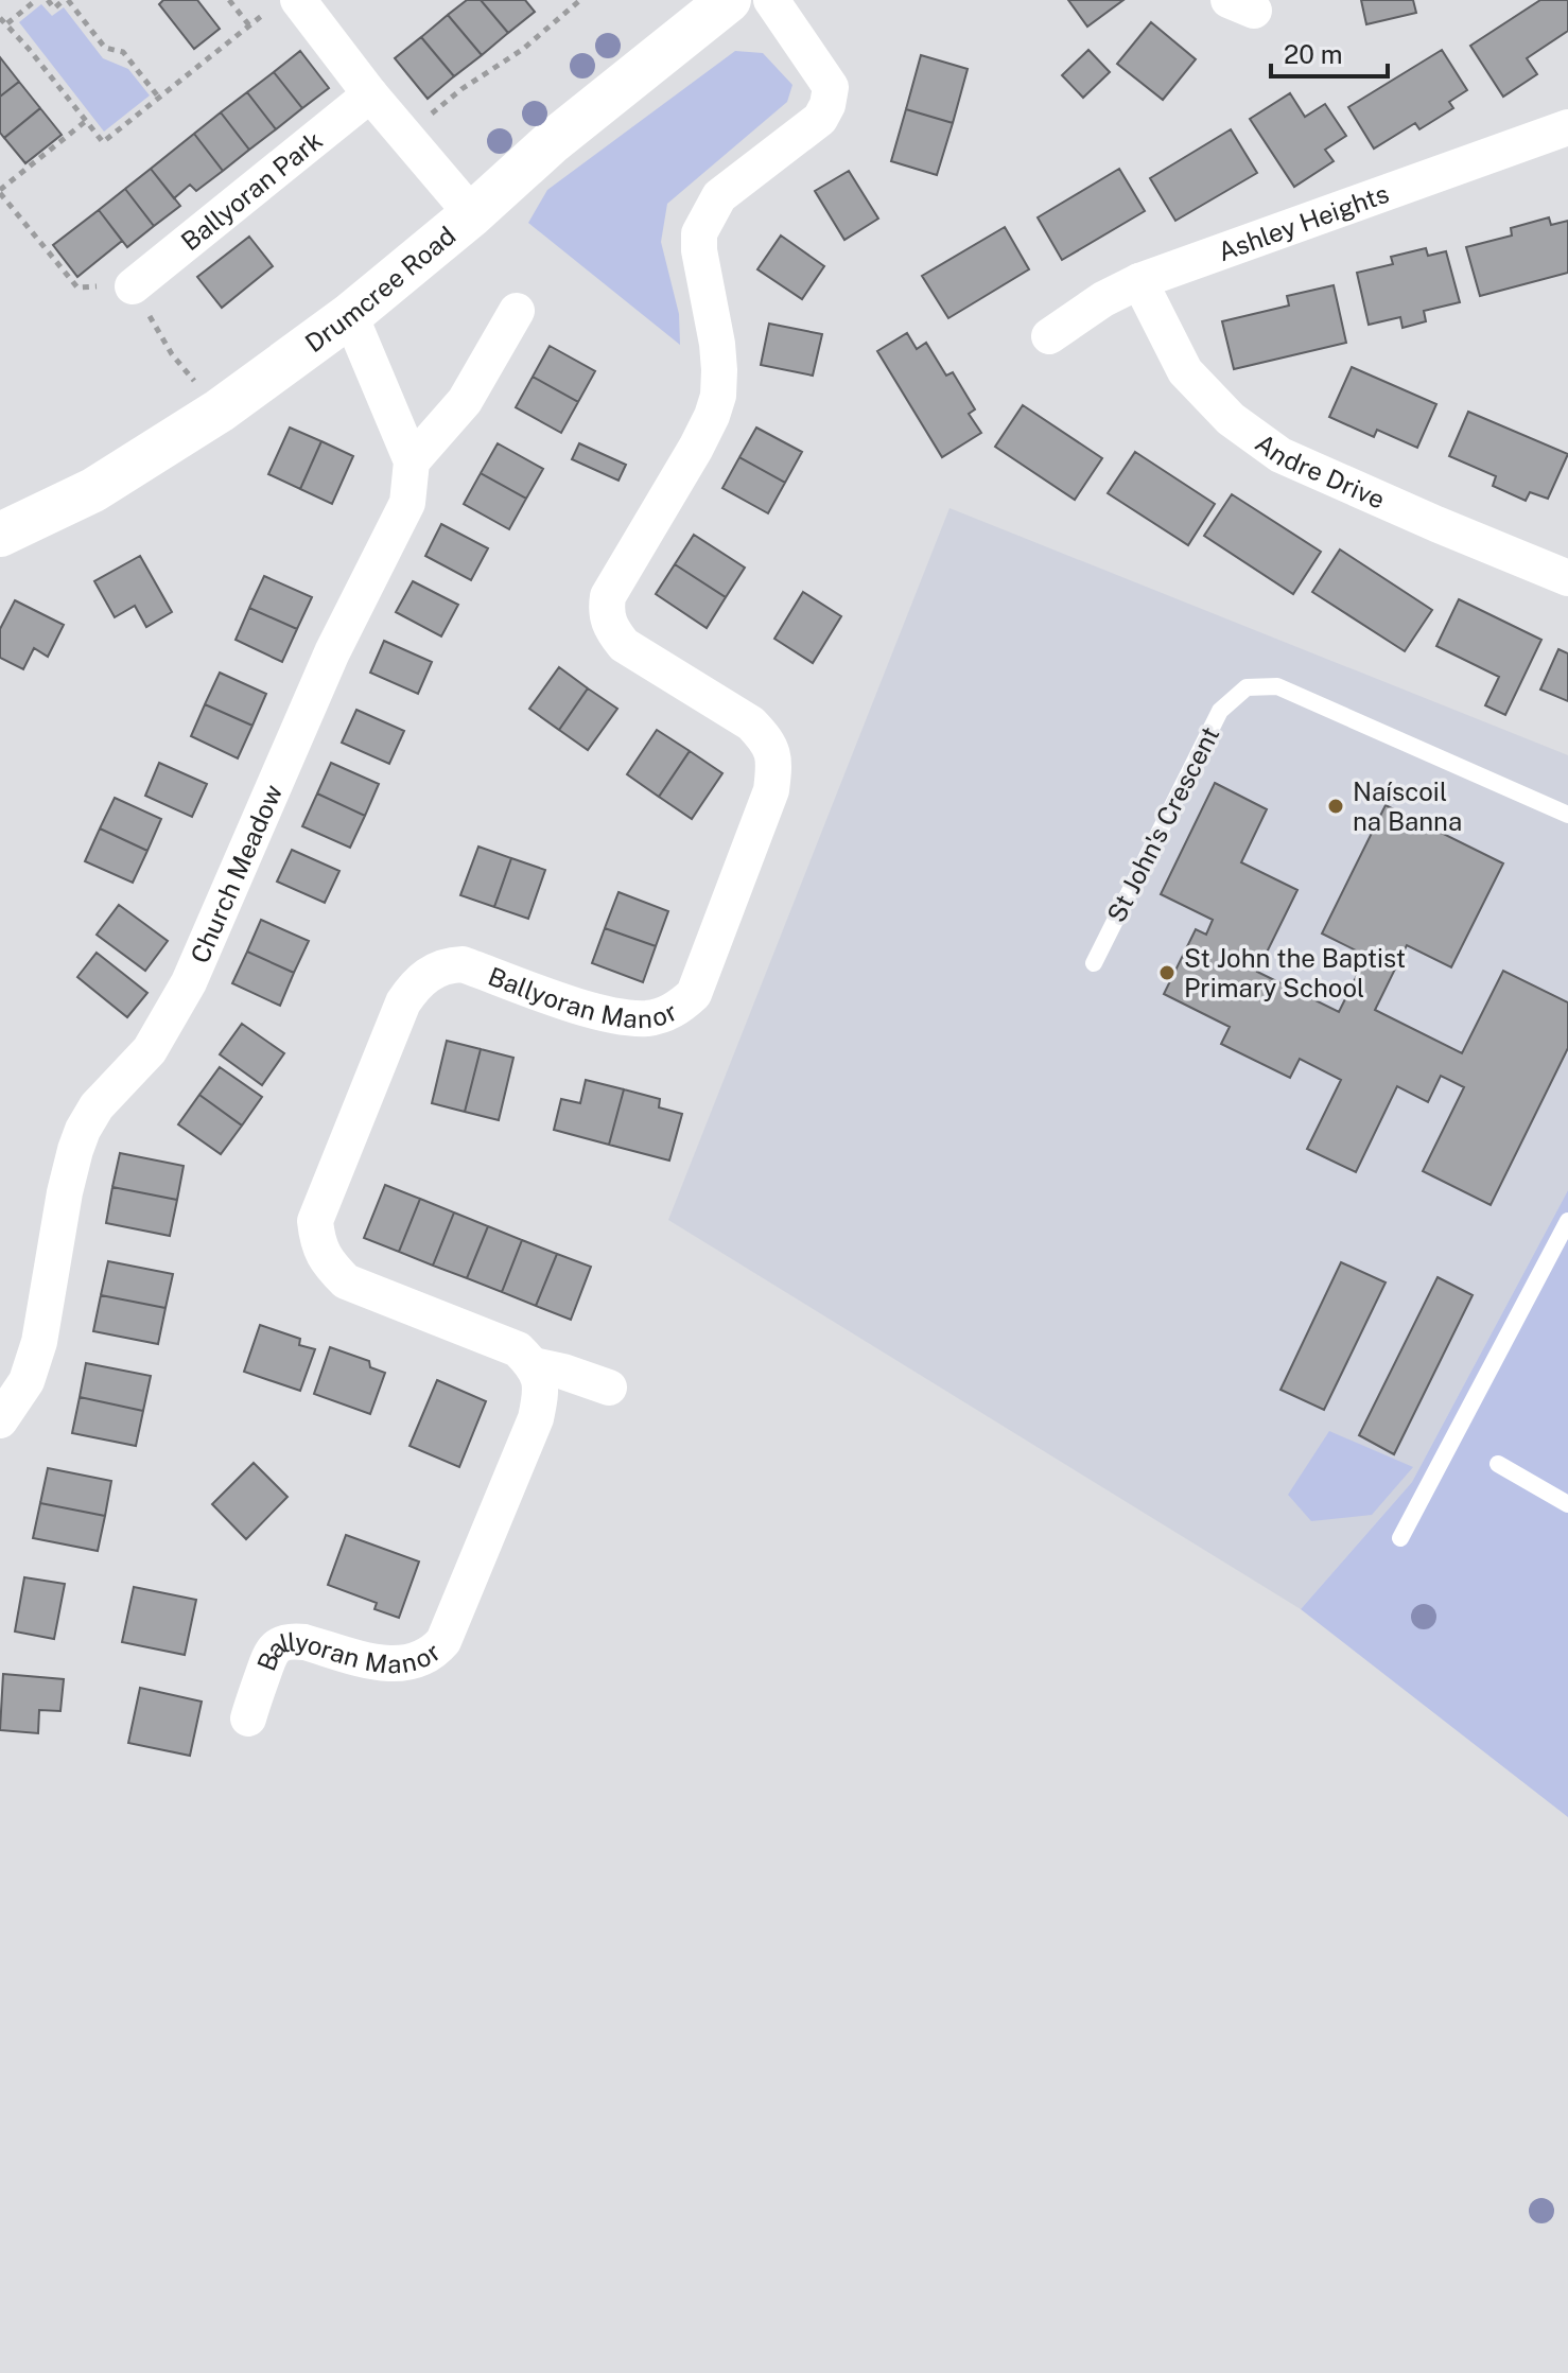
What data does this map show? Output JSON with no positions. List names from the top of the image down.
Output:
{
  "streets": {
    "street": [
      "Ballyoran Park",
      "Ashley Heights",
      "Drumcree Road",
      "Andre Drive",
      "Church Meadow",
      "Ballyoran Manor"
    ],
    "lane": ["St John's Crescent"]
  },
  "crossings": [
    ["Ashley Heights", "Andre Drive"],
    ["Drumcree Road", "Church Meadow"]
  ],
  "places": ["Naíscoil na Banna", "St John the Baptist Primary School"],
  "scale_bar": "20 m"
}
